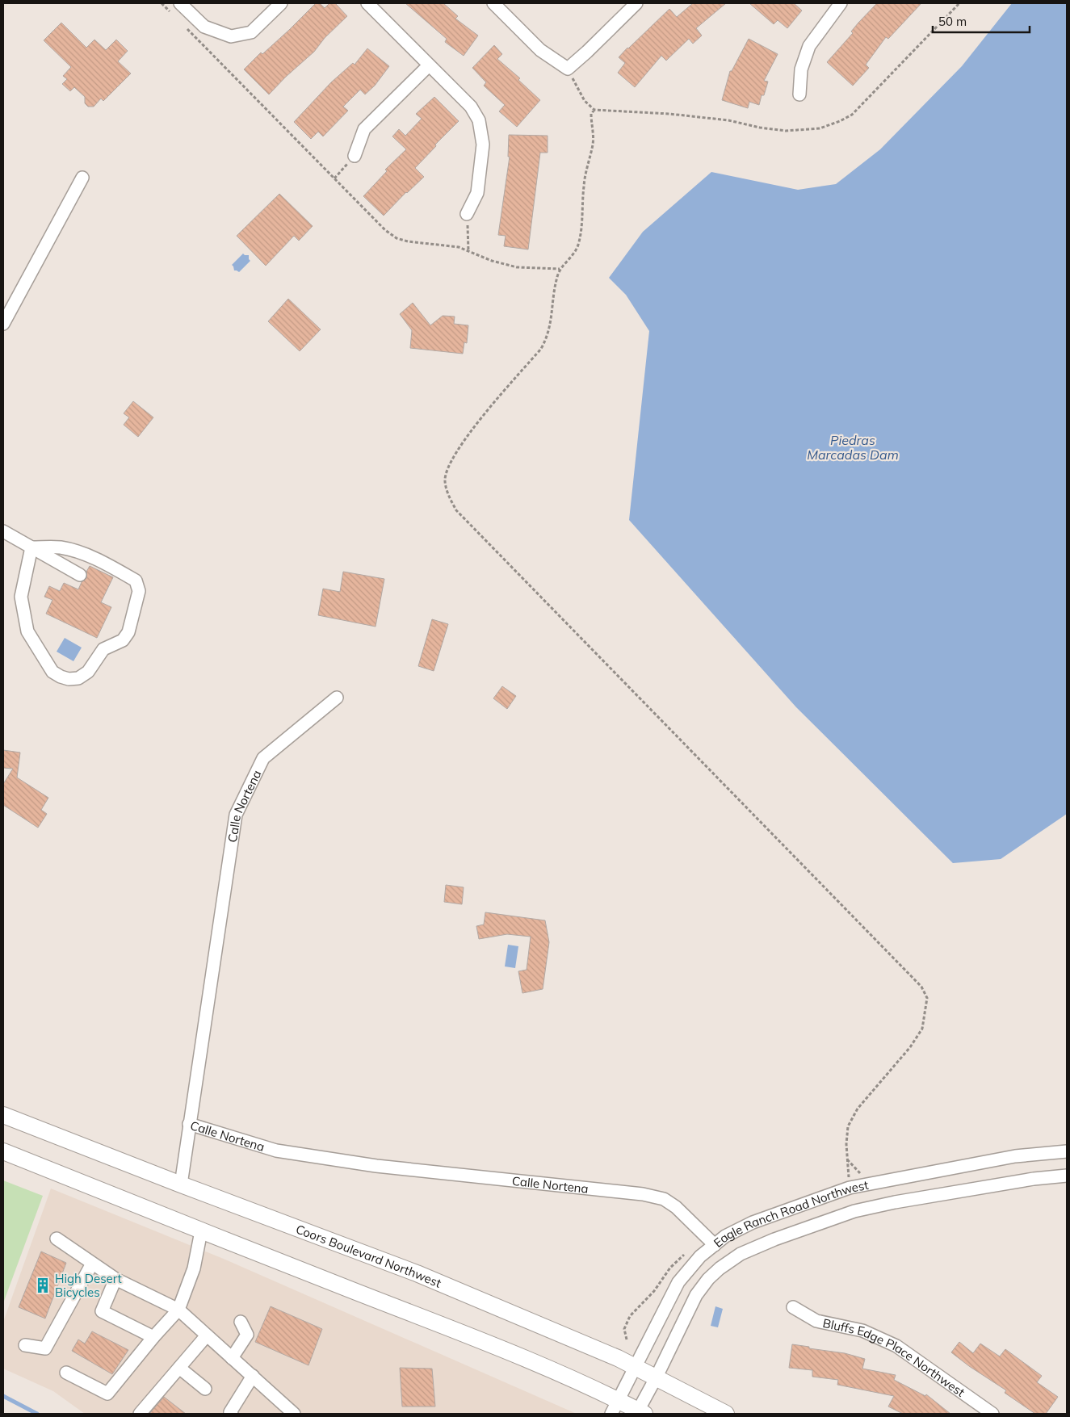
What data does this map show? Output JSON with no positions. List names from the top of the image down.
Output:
{
  "streets": {
    "main road": ["Coors Boulevard Northwest"],
    "street": ["Calle Nortena", "Eagle Ranch Road Northwest", "Bluffs Edge Place Northwest"]
  },
  "crossings": [
    ["Calle Nortena", "Eagle Ranch Road Northwest"],
    ["Eagle Ranch Road Northwest", "Coors Boulevard Northwest"]
  ],
  "water": ["Piedras Marcadas Dam"],
  "places": {
    "building": ["High Desert Bicycles"]
  },
  "scale_bar": "50 m"
}
